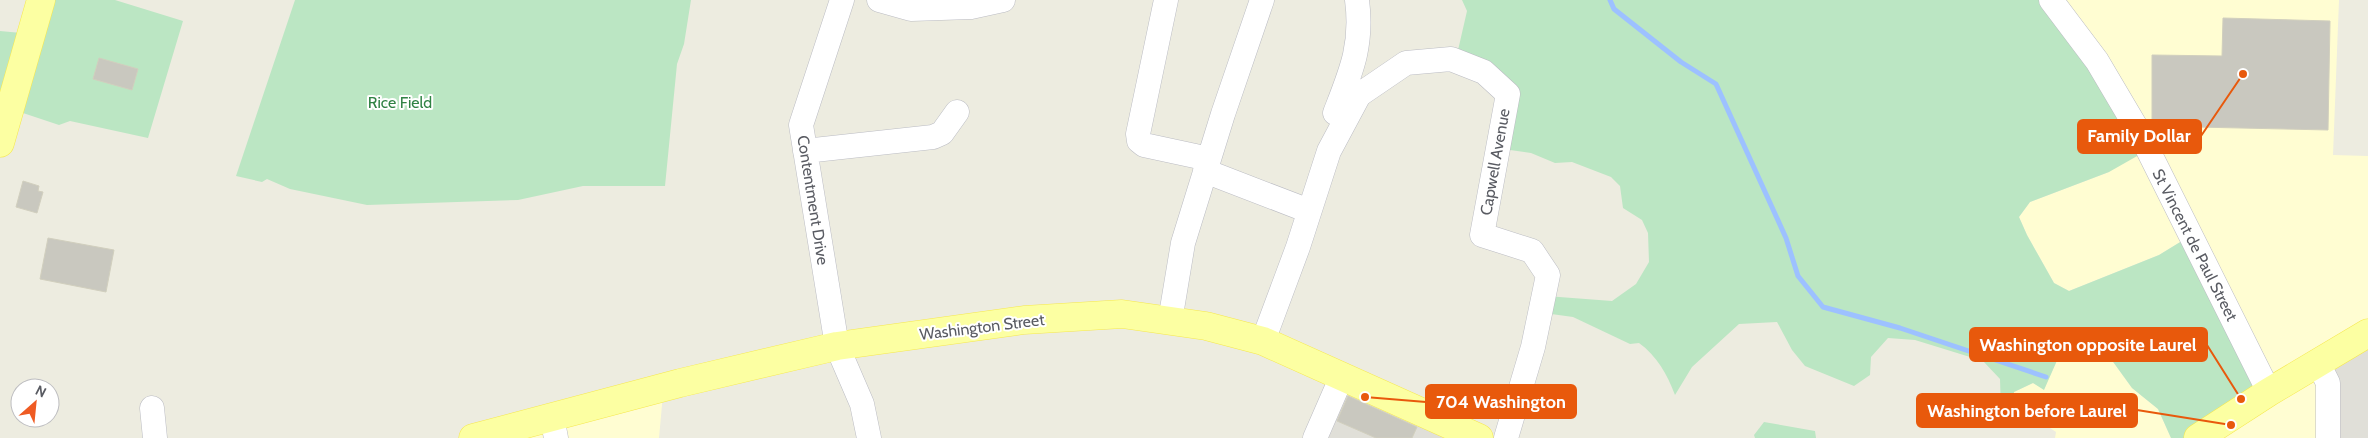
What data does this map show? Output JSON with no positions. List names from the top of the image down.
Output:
{
  "streets": {
    "main road": ["Washington Street"],
    "street": ["Capwell Avenue", "Contentment Drive", "St Vincent de Paul Street"]
  },
  "crossings": [
    ["Capwell Avenue", "Washington Street"],
    ["Contentment Drive", "Washington Street"]
  ],
  "parks": ["Rice Field"],
  "places": [
    "Family Dollar",
    "704 Washington",
    "Washington opposite Laurel",
    "Washington before Laurel"
  ],
  "north": "top right"
}
